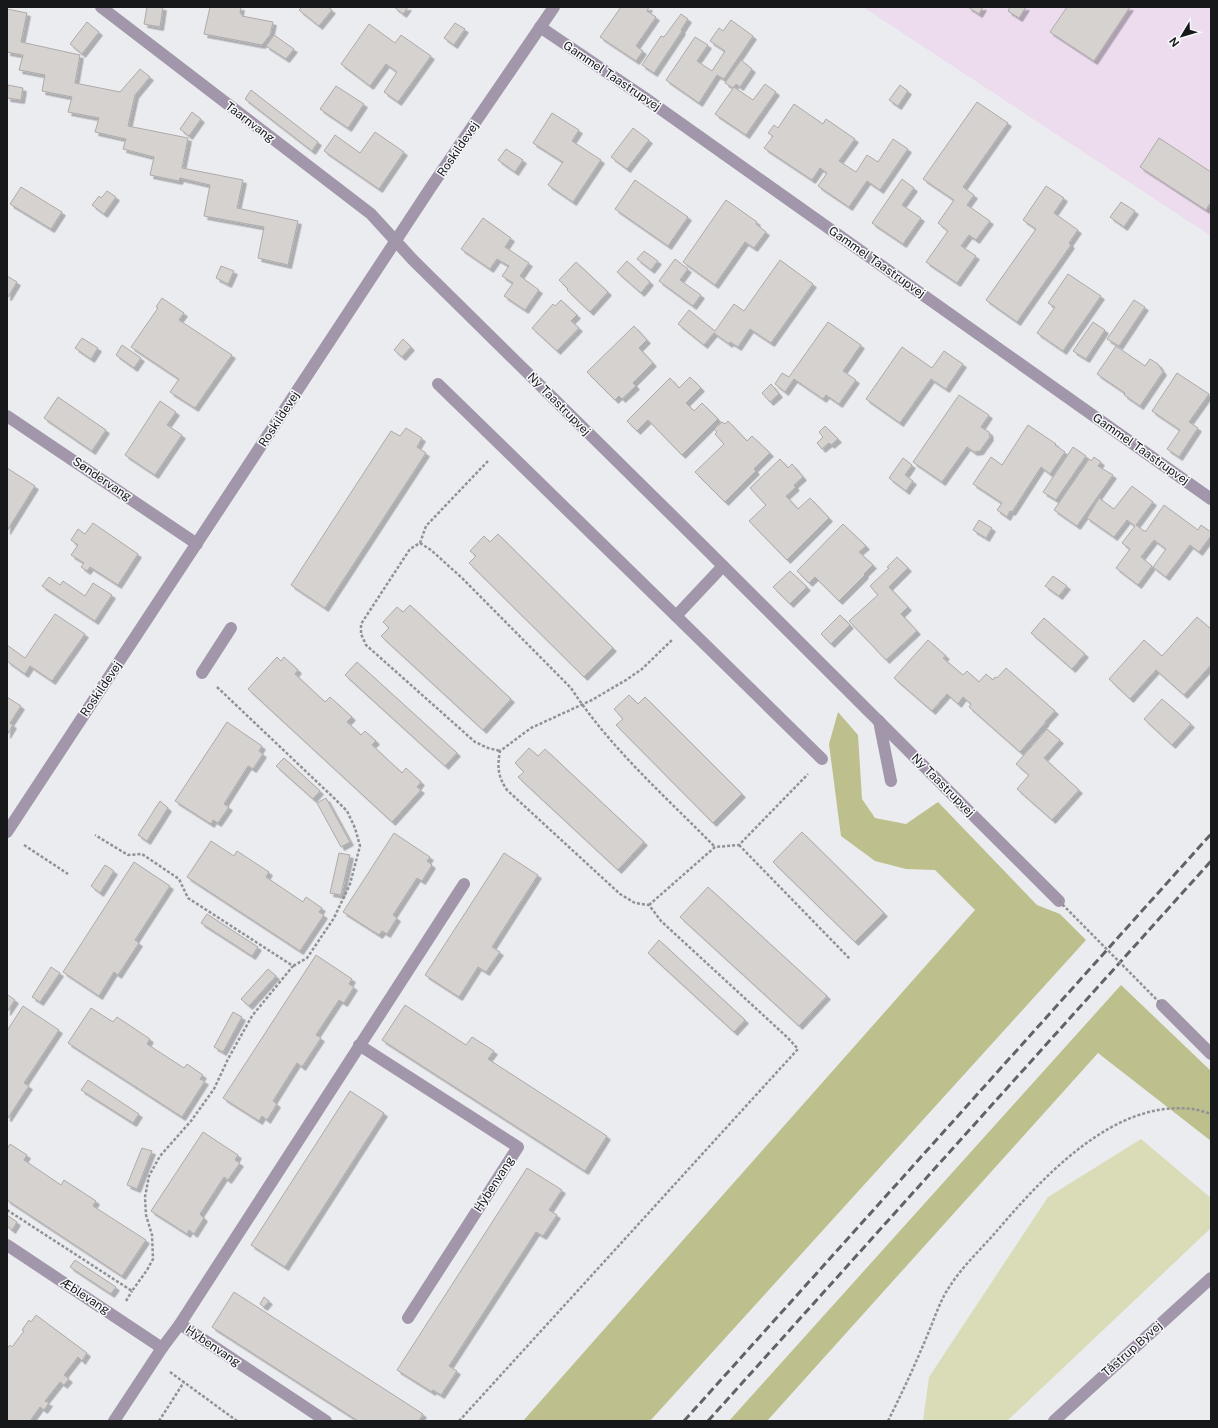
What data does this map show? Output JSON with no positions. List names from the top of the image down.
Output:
{
  "streets": {
    "street": [
      "Gammel Taastrupvej",
      "Taarnvang",
      "Roskildevej",
      "Ny Taastrupvej",
      "Søndervang",
      "Hybenvang",
      "Æblevang",
      "Tåstrup Byvej"
    ]
  },
  "crossings": [
    ["Gammel Taastrupvej", "Roskildevej"],
    ["Taarnvang", "Roskildevej"],
    ["Taarnvang", "Ny Taastrupvej"],
    ["Roskildevej", "Ny Taastrupvej"],
    ["Roskildevej", "Søndervang"],
    ["Hybenvang", "Æblevang"]
  ],
  "north": "bottom left"
}
